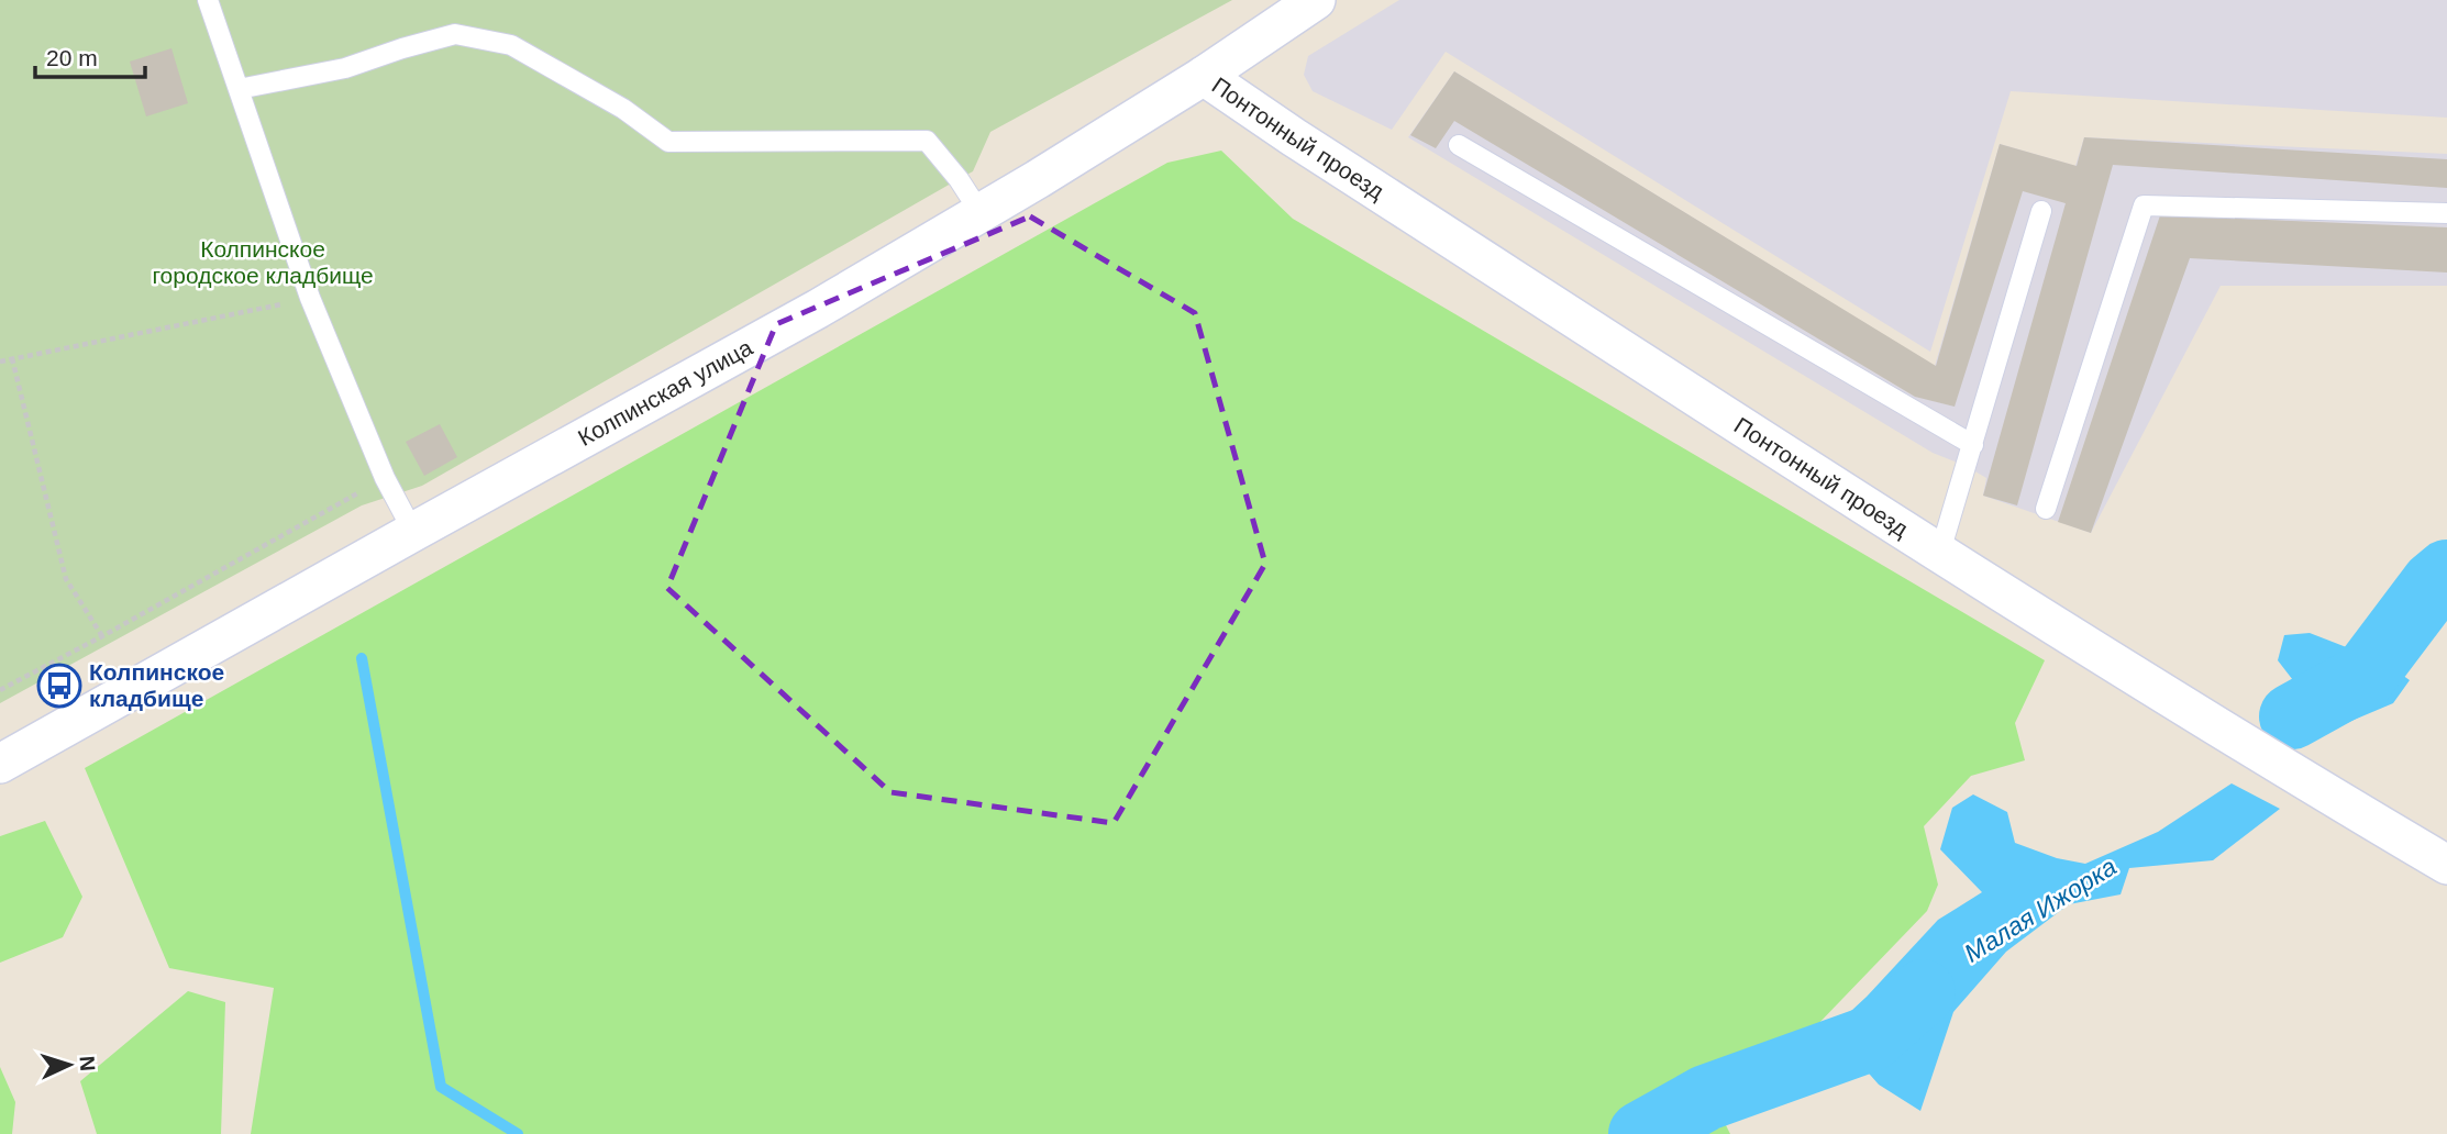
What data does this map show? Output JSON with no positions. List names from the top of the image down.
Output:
{
  "streets": {
    "street": ["Понтонный проезд", "Колпинская улица"]
  },
  "crossings": [
    ["Понтонный проезд", "Колпинская улица"]
  ],
  "water": ["Малая Ижорка"],
  "parks": ["Колпинское городское кладбище"],
  "places": {
    "bus stop": ["Колпинское кладбище"]
  },
  "scale_bar": "20 m",
  "north": "right"
}
